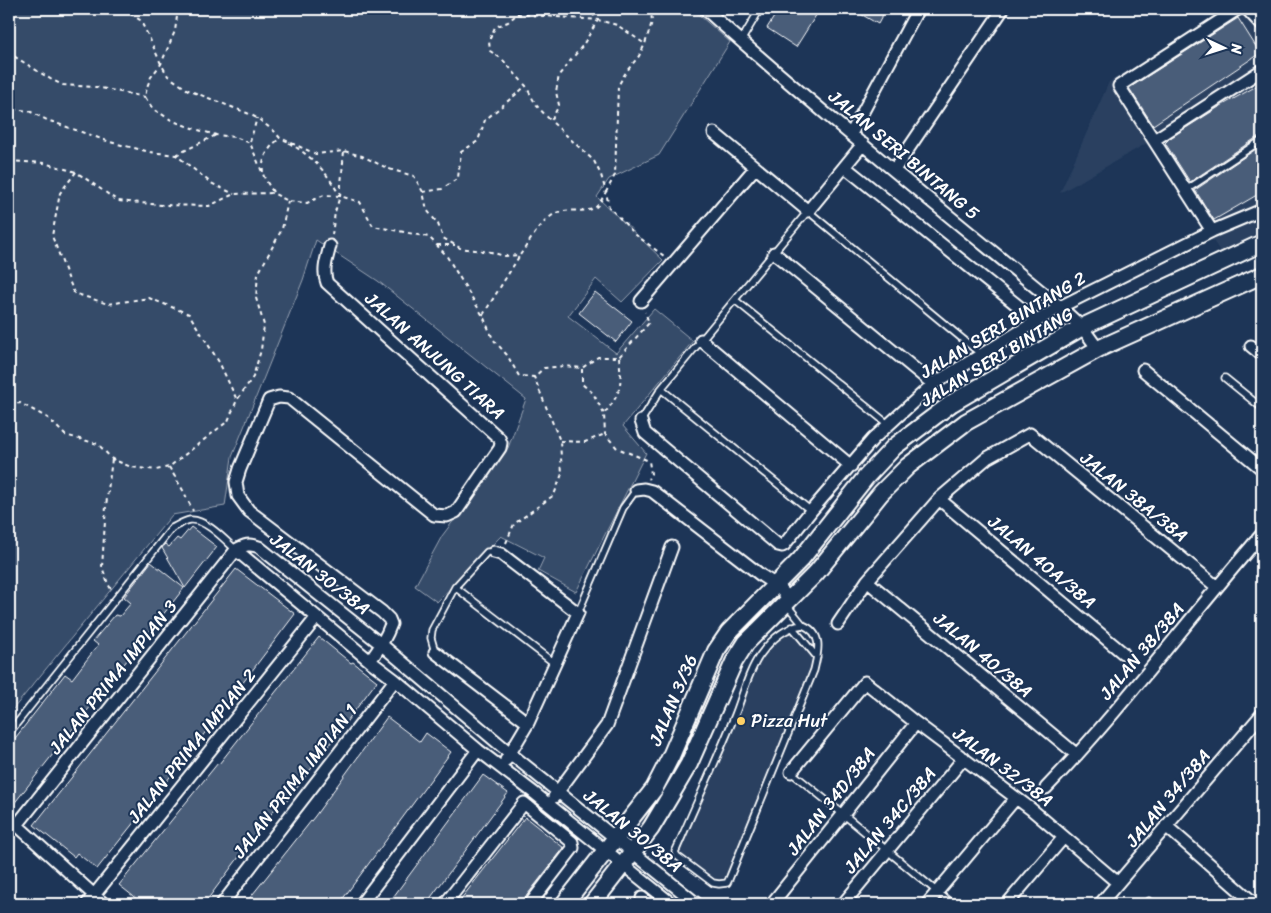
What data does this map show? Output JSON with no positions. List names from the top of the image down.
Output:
{
  "streets": {
    "street": [
      "JALAN SERI BINTANG 5",
      "JALAN SERI BINTANG 2",
      "JALAN ANJUNG TIARA",
      "JALAN SERI BINTANG",
      "JALAN 38A/38A",
      "JALAN 40A/38A",
      "JALAN 30/38A",
      "JALAN 38/38A",
      "JALAN 40/38A",
      "JALAN PRIMA IMPIAN 3",
      "JALAN 3/36",
      "JALAN PRIMA IMPIAN 2",
      "JALAN 32/38A",
      "JALAN PRIMA IMPIAN 1",
      "JALAN 34/38A",
      "JALAN 34D/38A",
      "JALAN 34C/38A"
    ]
  },
  "crossings": [
    ["JALAN SERI BINTANG 5", "JALAN SERI BINTANG 2"],
    ["JALAN SERI BINTANG 5", "JALAN SERI BINTANG"],
    ["JALAN ANJUNG TIARA", "JALAN 30/38A"],
    ["JALAN SERI BINTANG", "JALAN 3/36"],
    ["JALAN 38A/38A", "JALAN 40A/38A"],
    ["JALAN 38A/38A", "JALAN 38/38A"],
    ["JALAN 30/38A", "JALAN PRIMA IMPIAN 3"],
    ["JALAN 30/38A", "JALAN 3/36"],
    ["JALAN 30/38A", "JALAN PRIMA IMPIAN 2"],
    ["JALAN 30/38A", "JALAN PRIMA IMPIAN 1"],
    ["JALAN 38/38A", "JALAN 40/38A"],
    ["JALAN 32/38A", "JALAN 34/38A"],
    ["JALAN 32/38A", "JALAN 34D/38A"],
    ["JALAN 32/38A", "JALAN 34C/38A"]
  ],
  "places": ["Pizza Hut"],
  "north": "right"
}
